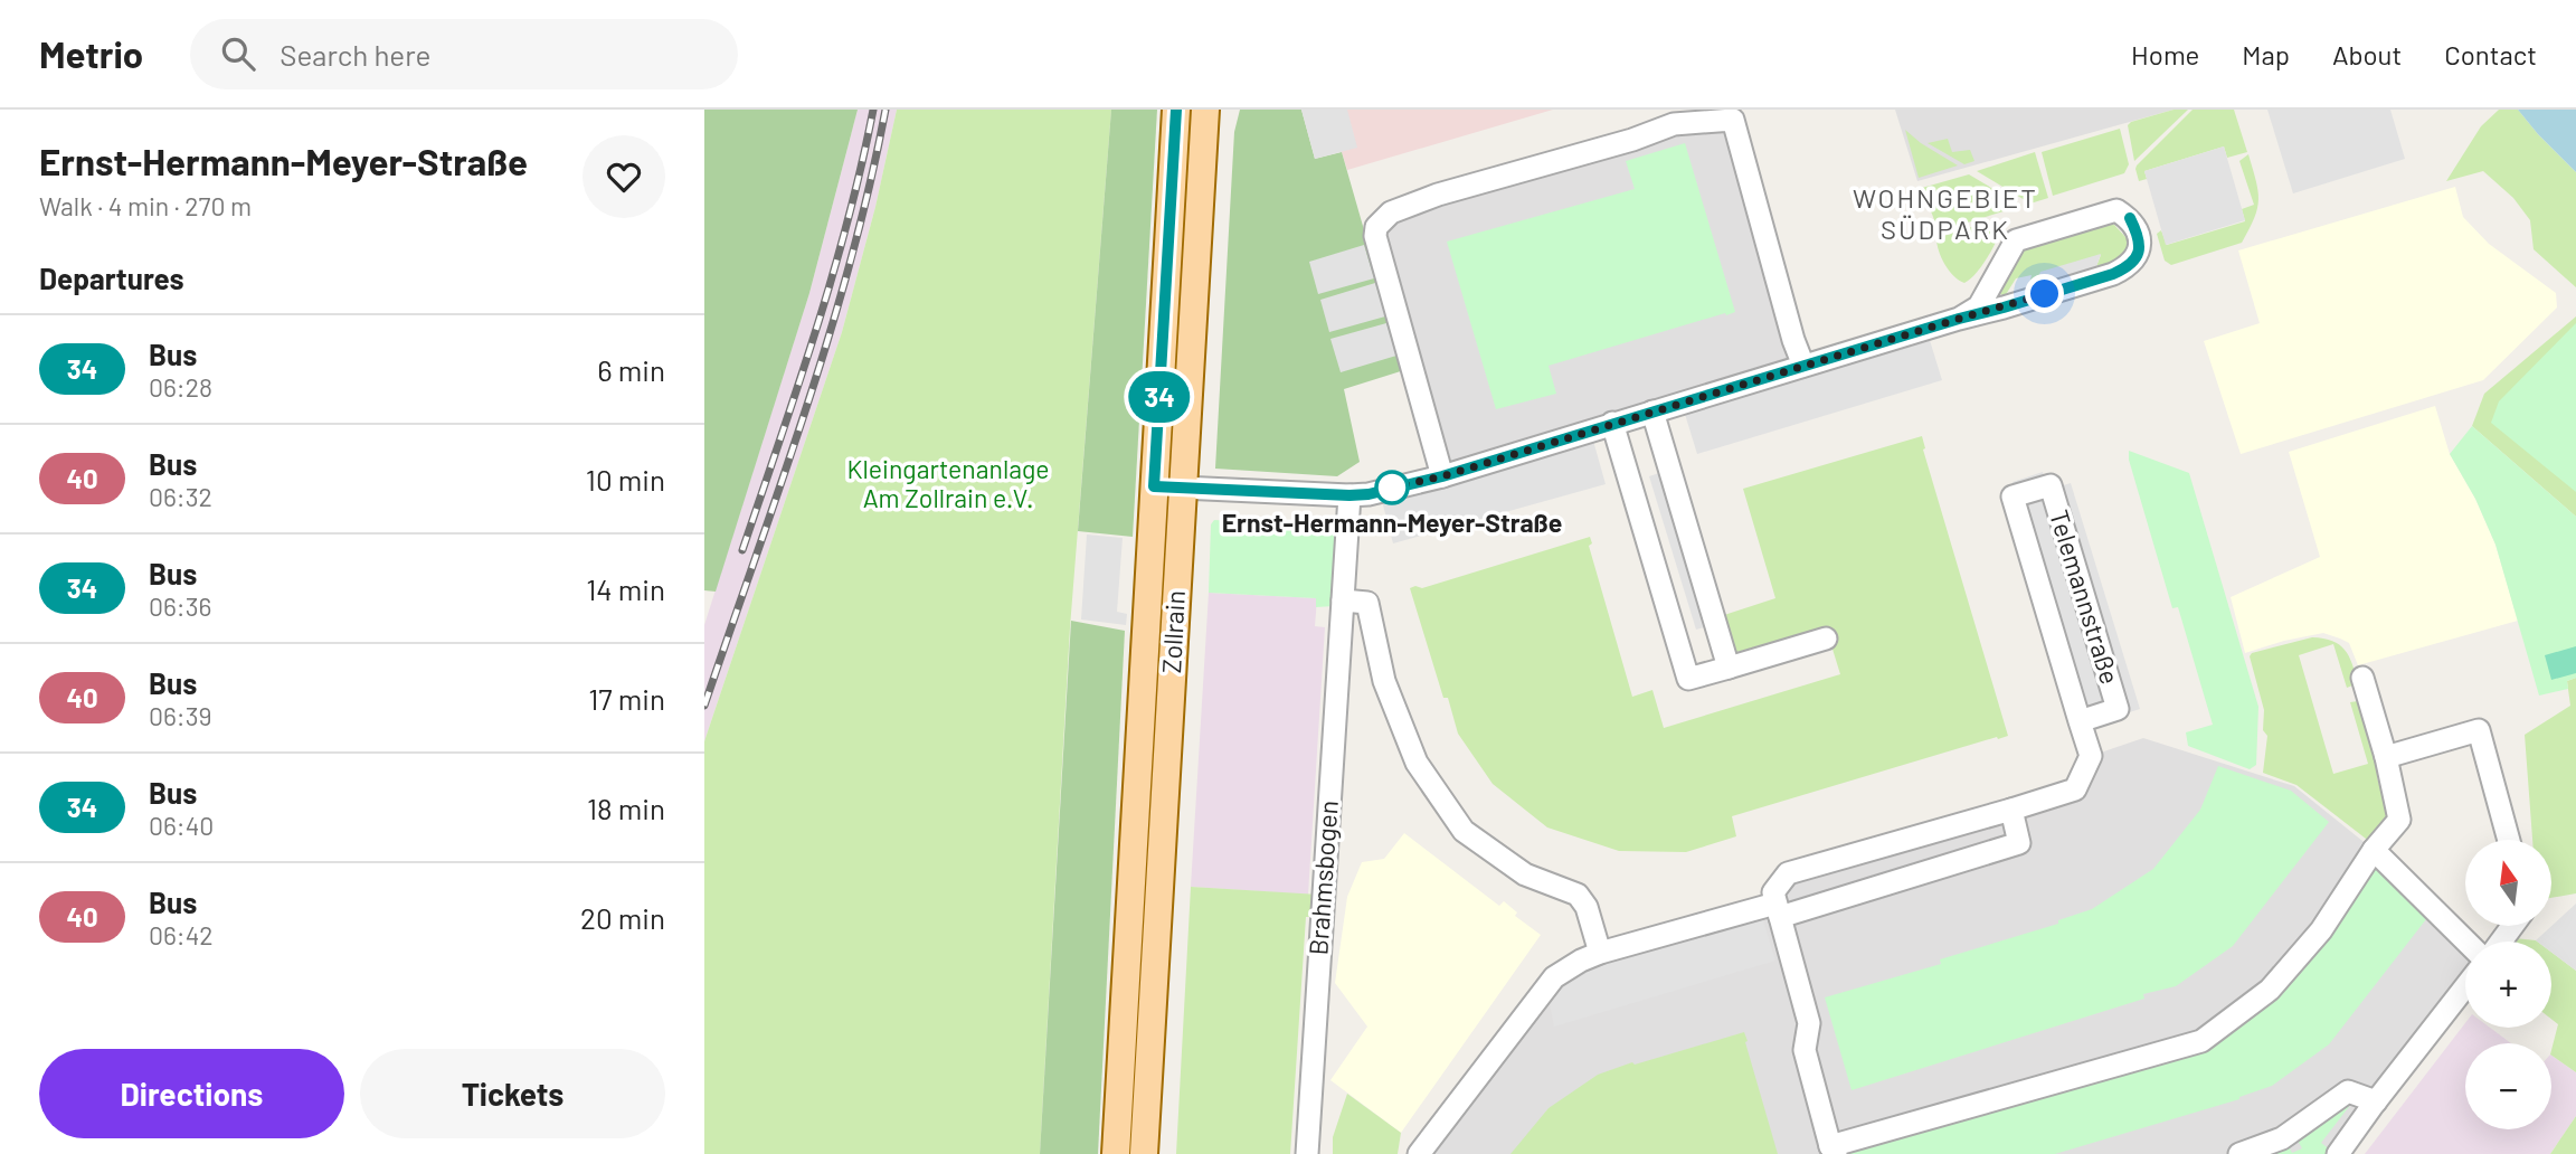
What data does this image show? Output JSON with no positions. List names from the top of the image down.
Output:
{
  "streets": {
    "main road": ["Zollrain"],
    "street": ["Telemannstraße", "Brahmsbogen"]
  },
  "districts": ["WOHNGEBIET SÜDPARK"],
  "parks": ["Kleingartenanlage Am Zollrain e.V."],
  "places": ["Ernst-Hermann-Meyer-Straße"],
  "lines": ["bus line 34"],
  "north": "top",
  "page": {
    "header": "Metrio",
    "search": "Search here",
    "nav": [
      "Home",
      "Map",
      "About",
      "Contact"
    ],
    "heading": [
      ["Ernst-Hermann-Meyer-Straße", "Walk · 4 min · 270 m"],
      "Departures"
    ],
    "on_map": "34",
    "list": [
      {
        "mark": "34",
        "name": "Bus",
        "note": "06:28",
        "value": "6 min"
      },
      {
        "mark": "40",
        "name": "Bus",
        "note": "06:32",
        "value": "10 min"
      },
      {
        "mark": "34",
        "name": "Bus",
        "note": "06:36",
        "value": "14 min"
      },
      {
        "mark": "40",
        "name": "Bus",
        "note": "06:39",
        "value": "17 min"
      },
      {
        "mark": "34",
        "name": "Bus",
        "note": "06:40",
        "value": "18 min"
      },
      {
        "mark": "40",
        "name": "Bus",
        "note": "06:42",
        "value": "20 min"
      }
    ],
    "map_buttons": ["+", "−"],
    "buttons": ["Directions", "Tickets"]
  }
}
